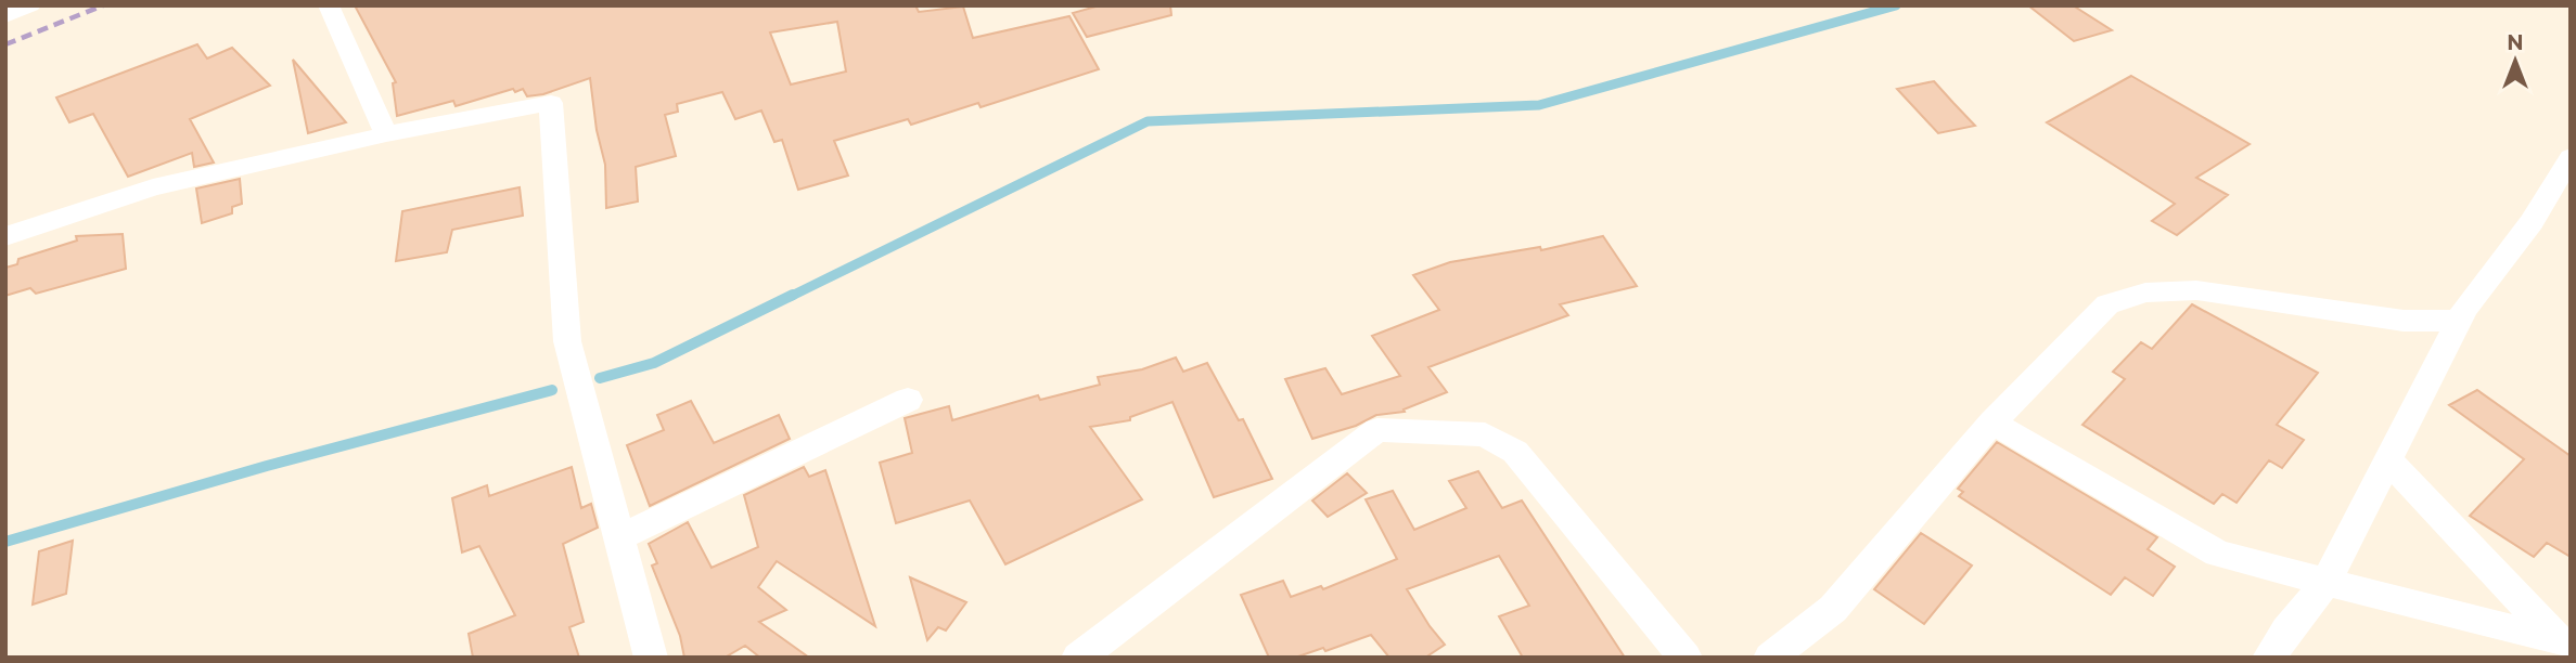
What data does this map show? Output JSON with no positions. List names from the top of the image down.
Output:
{
  "north": "top"
}
